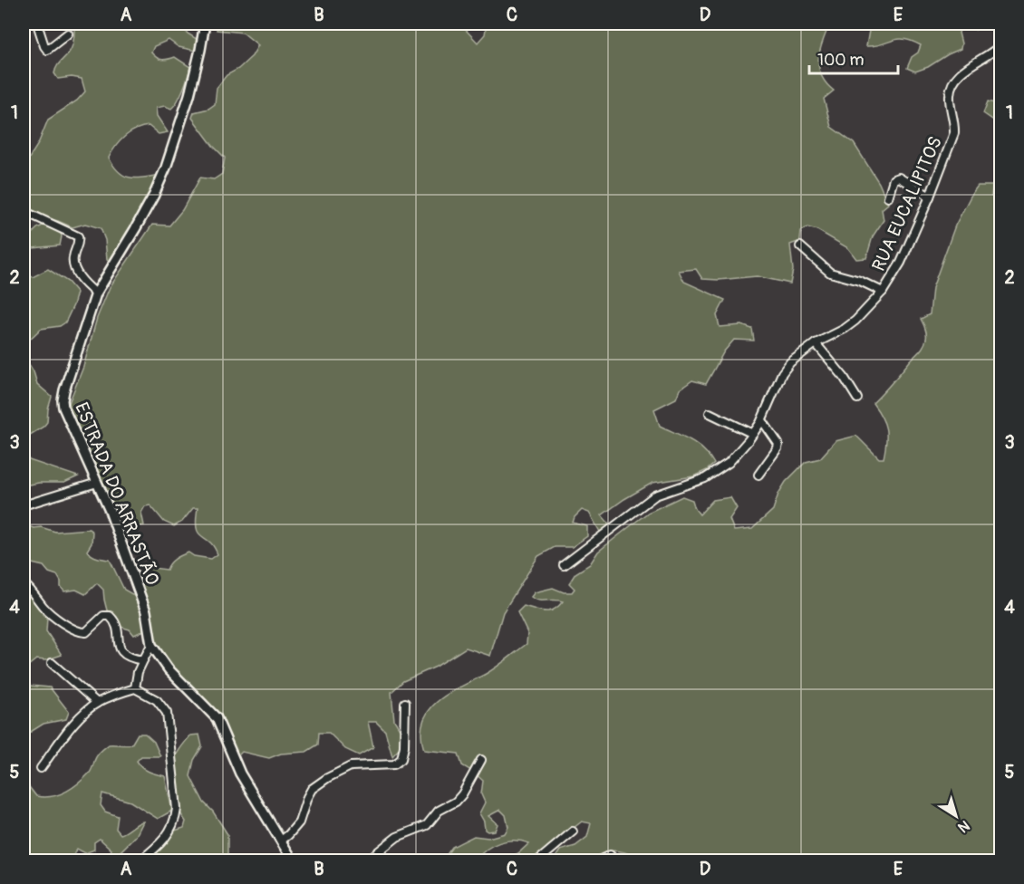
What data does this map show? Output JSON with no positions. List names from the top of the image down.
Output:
{
  "streets": {
    "street": ["RUA EUCALIPITOS", "ESTRADA DO ARRASTÃO"]
  },
  "scale_bar": "100 m",
  "north": "bottom right",
  "grid": {
    "columns": [
      "A",
      "B",
      "C",
      "D",
      "E"
    ],
    "rows": [
      "1",
      "2",
      "3",
      "4",
      "5"
    ]
  }
}
